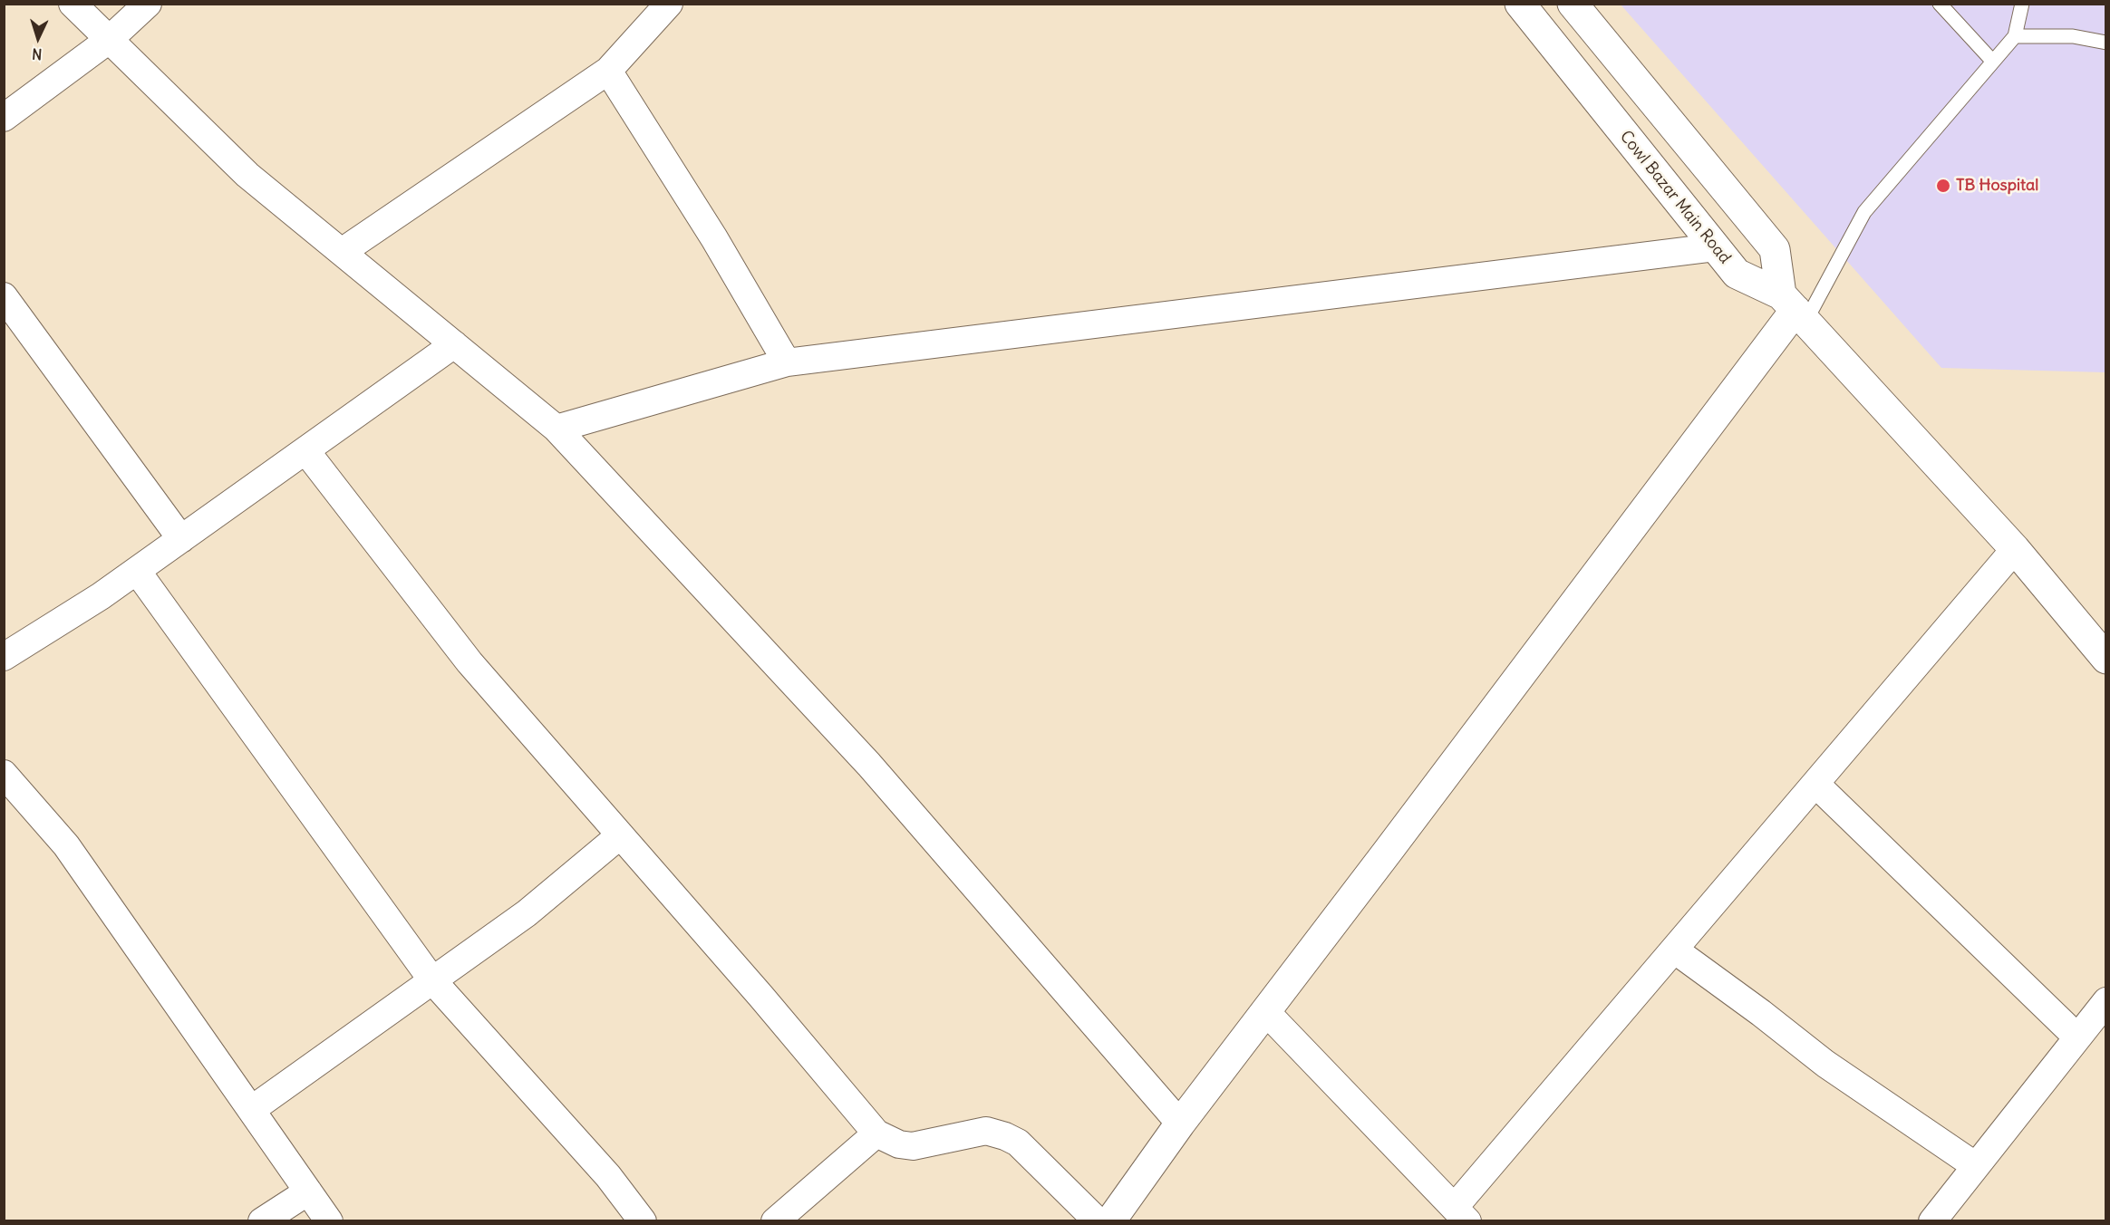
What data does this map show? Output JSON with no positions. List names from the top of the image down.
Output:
{
  "streets": {
    "street": ["Cowl Bazar Main Road"]
  },
  "places": ["TB Hospital"],
  "north": "bottom"
}
